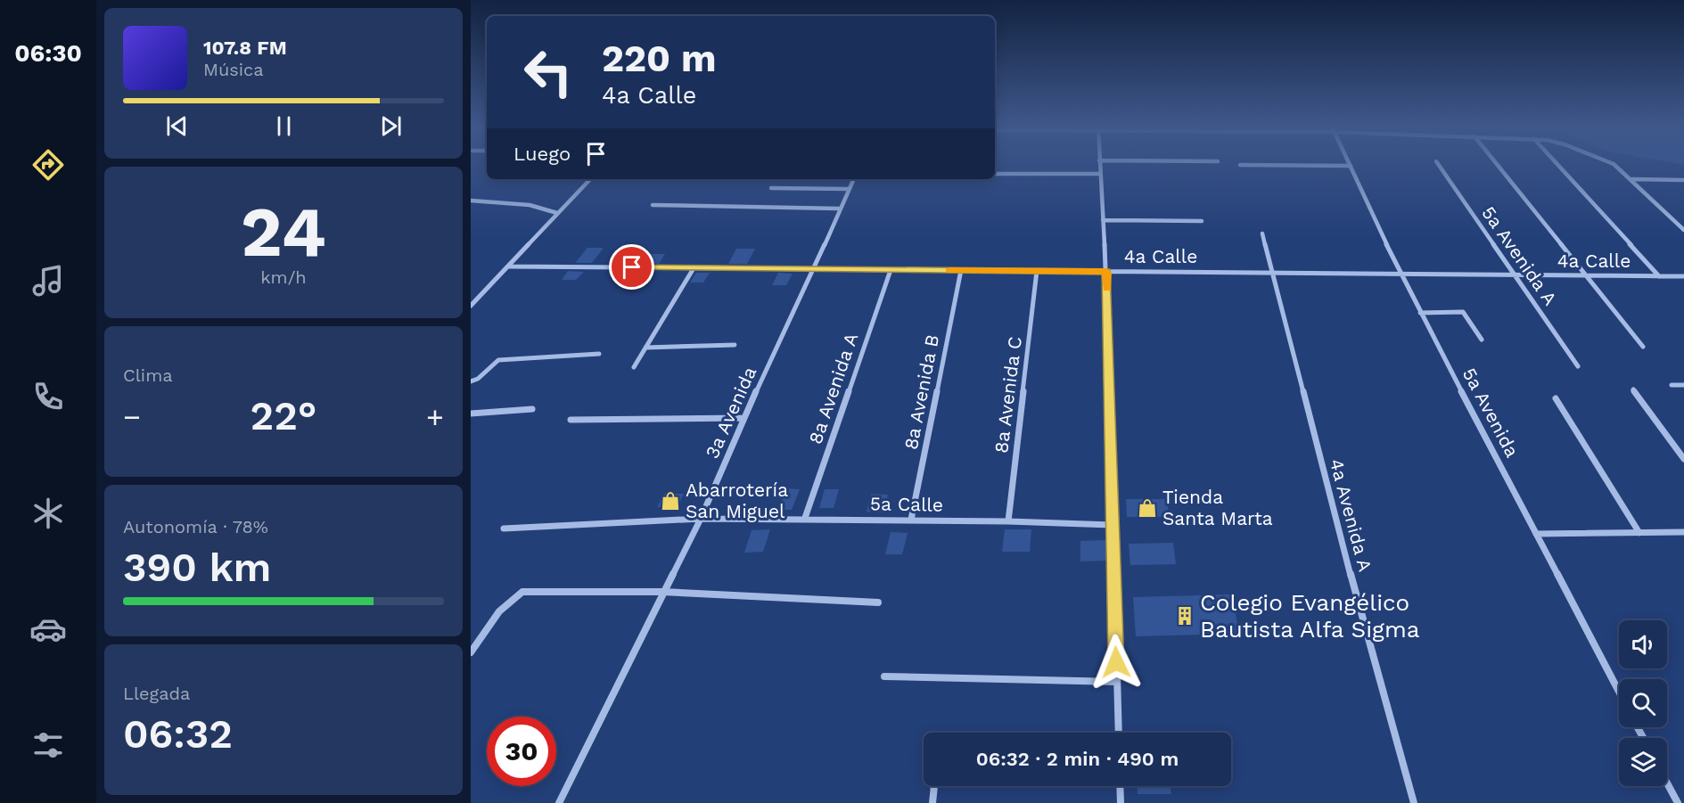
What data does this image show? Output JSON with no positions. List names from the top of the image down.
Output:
{
  "streets": {
    "street": [
      "5a Avenida A",
      "4a Calle",
      "8a Avenida A",
      "8a Avenida B",
      "8a Avenida C",
      "3a Avenida",
      "5a Avenida",
      "5a Calle",
      "4a Avenida A"
    ]
  },
  "crossings": [
    ["5a Avenida A", "4a Calle"],
    ["4a Calle", "8a Avenida A"],
    ["4a Calle", "8a Avenida B"],
    ["4a Calle", "8a Avenida C"],
    ["4a Calle", "3a Avenida"],
    ["4a Calle", "5a Avenida"],
    ["4a Calle", "4a Avenida A"],
    ["8a Avenida A", "5a Calle"],
    ["8a Avenida B", "5a Calle"],
    ["8a Avenida C", "5a Calle"],
    ["3a Avenida", "5a Calle"]
  ],
  "places": {
    "shop": ["Abarrotería San Miguel", "Tienda Santa Marta"],
    "building": ["Colegio Evangélico Bautista Alfa Sigma"]
  },
  "page": {
    "tabs": "06:30",
    "turn": ["220 m", "4a Calle"],
    "song": ["107.8 FM", "Música"],
    "then": "Luego",
    "tile": [
      ["24", "km/h"],
      "Clima",
      ["Autonomía · 78%", "390 km"],
      ["Llegada", "06:32"]
    ],
    "heat": ["−", "22°", "+"],
    "limit": "30",
    "trip": "06:32 · 2 min · 490 m"
  }
}
